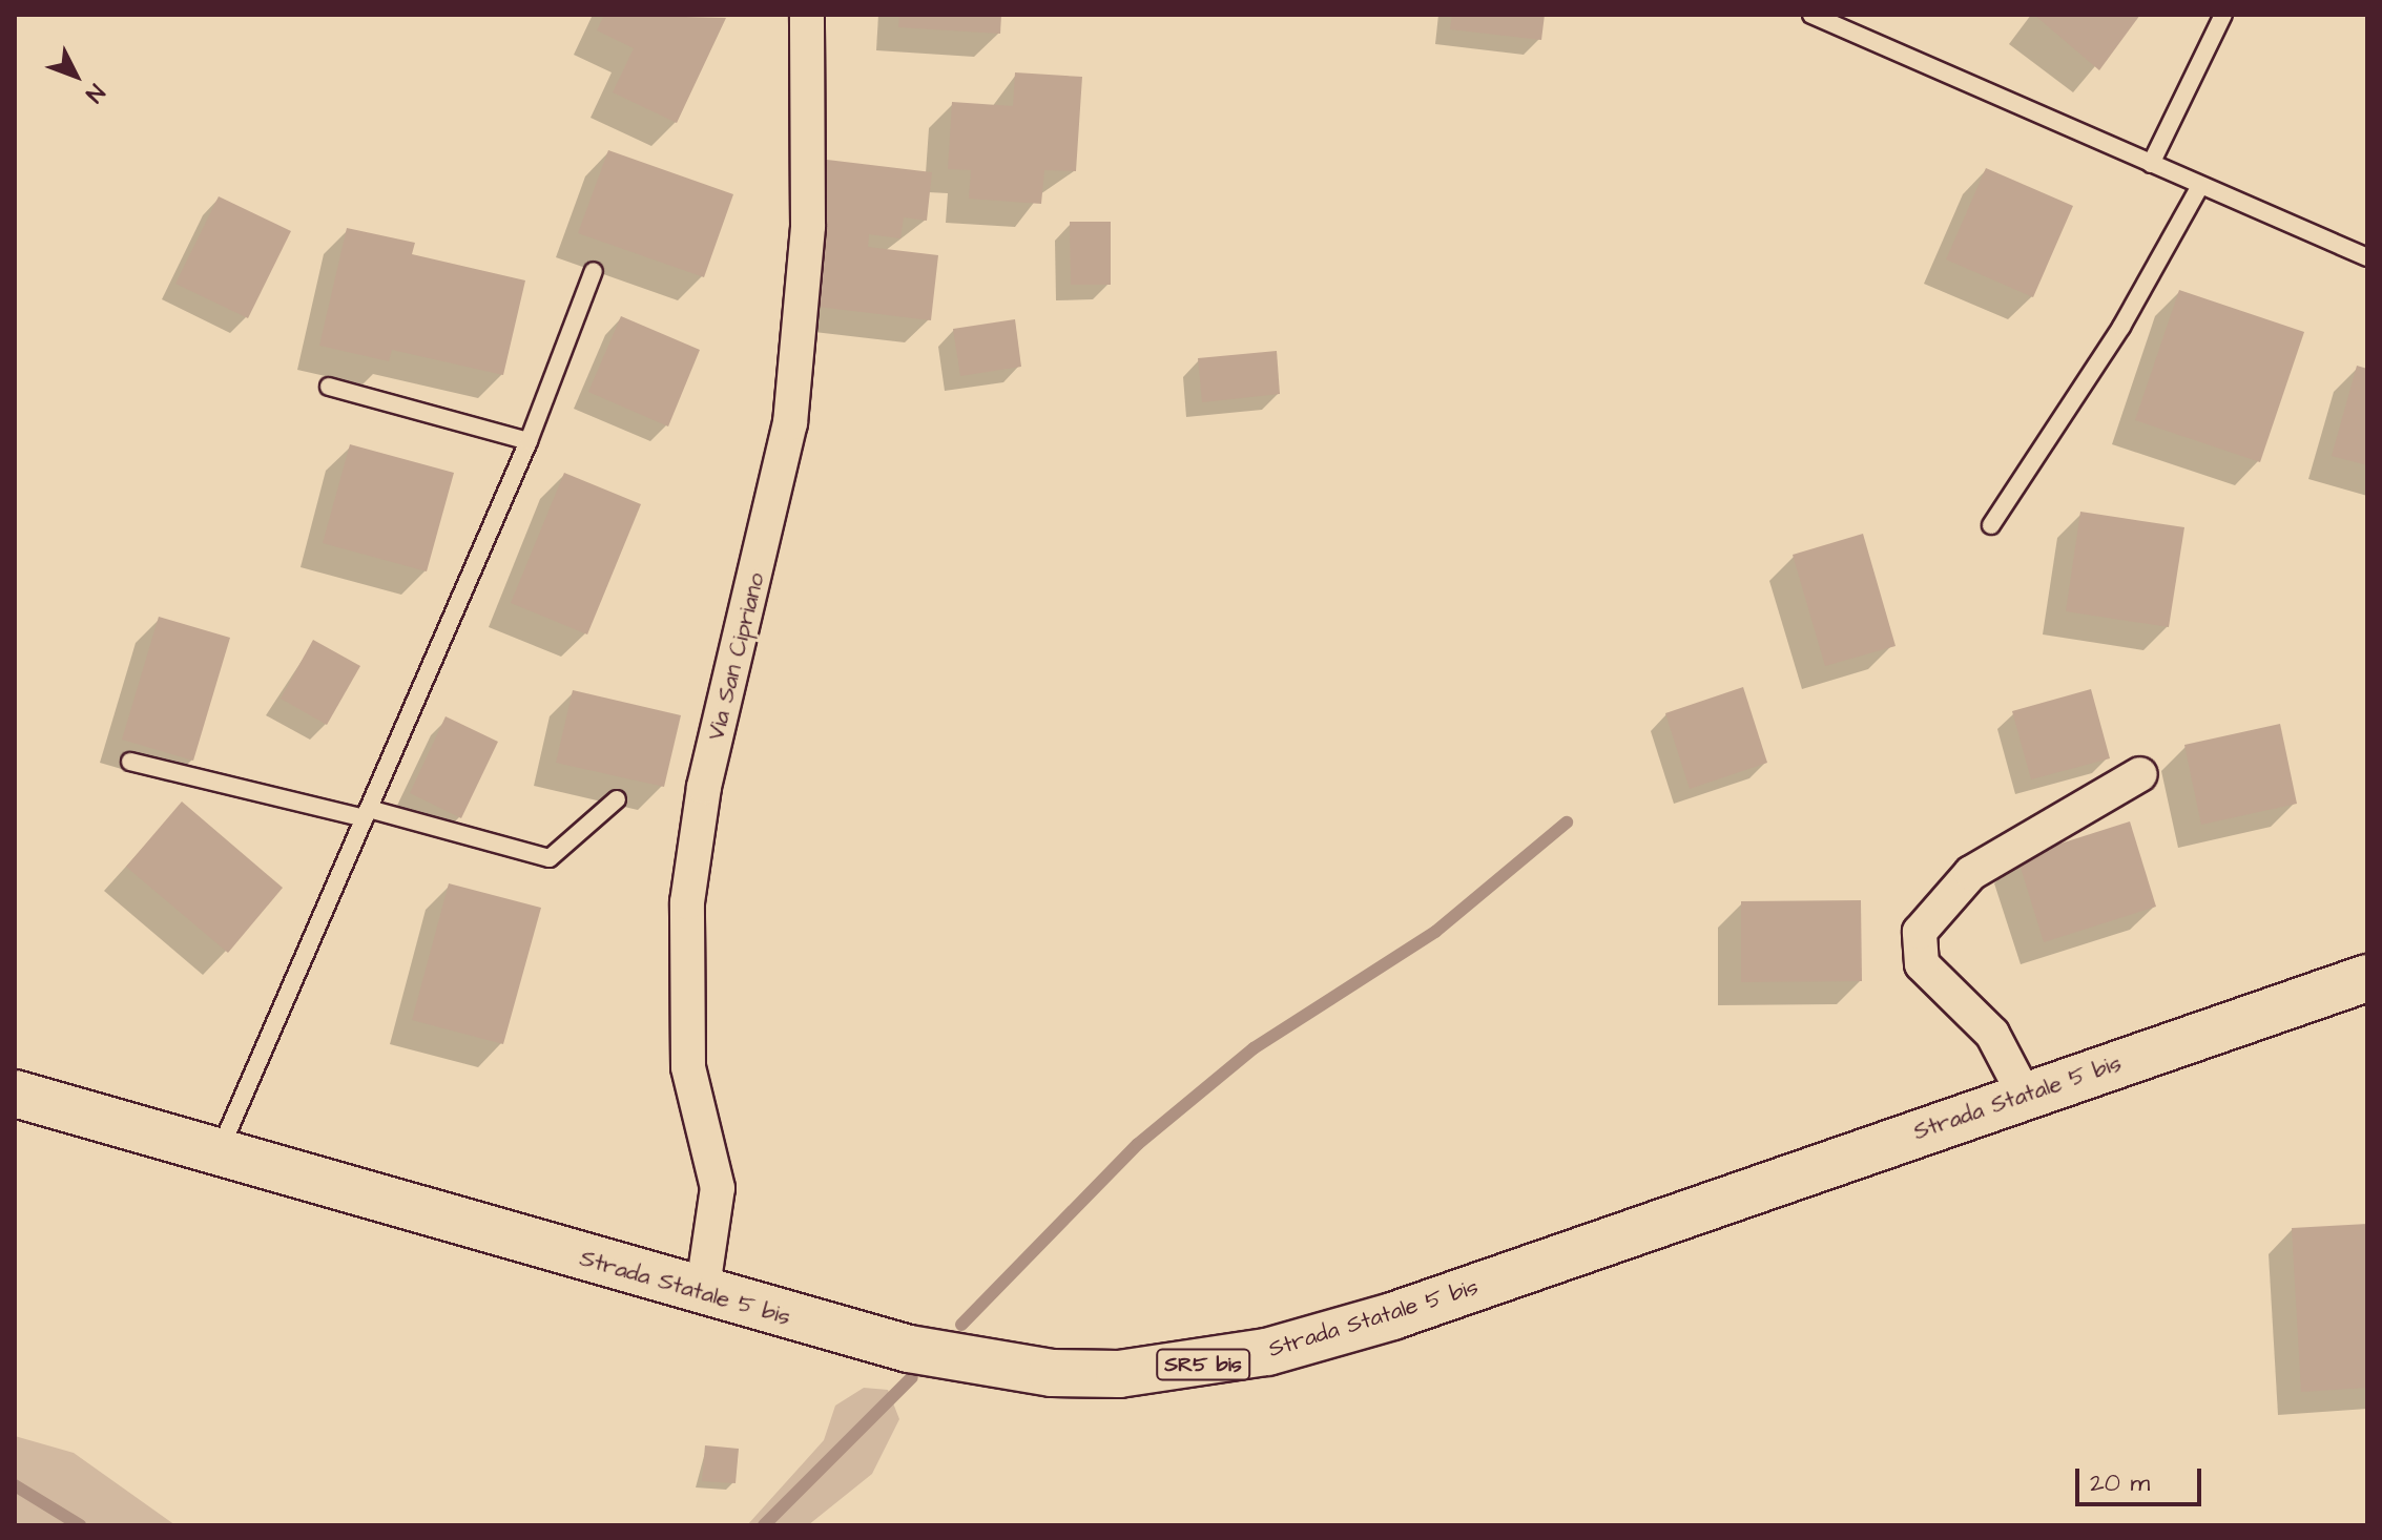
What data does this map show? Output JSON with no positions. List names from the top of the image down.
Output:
{
  "streets": {
    "main road": ["Strada Statale 5 bis", "SR5 bis"],
    "street": ["Via San Cipriano"]
  },
  "crossings": [
    ["Via San Cipriano", "Strada Statale 5 bis"]
  ],
  "scale_bar": "20 m",
  "north": "bottom right"
}
